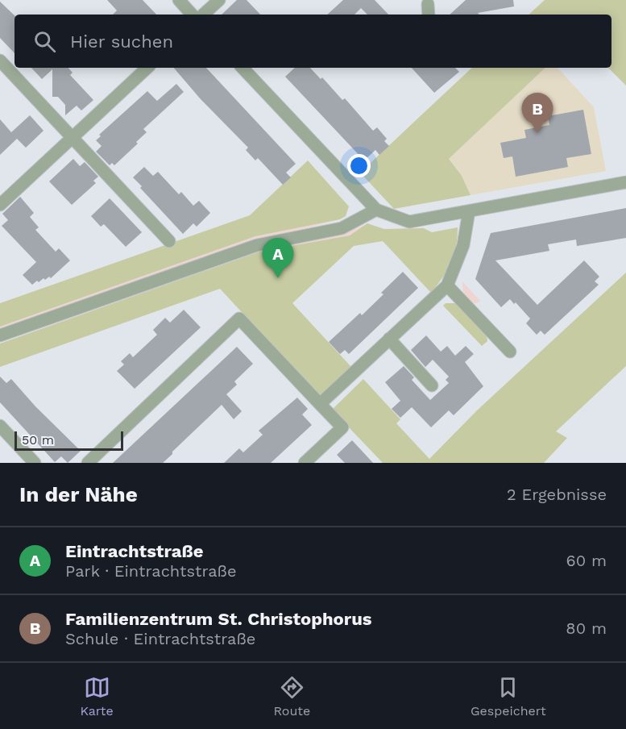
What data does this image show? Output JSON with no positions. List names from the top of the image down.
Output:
{
  "scale_bar": "50 m",
  "page": {
    "search": "Hier suchen",
    "pins": ["B", "A"],
    "scale": "50 m",
    "heading": ["In der Nähe", "2 Ergebnisse"],
    "list": [
      {
        "mark": "A",
        "name": "Eintrachtstraße",
        "note": "Park · Eintrachtstraße",
        "value": "60 m"
      },
      {
        "mark": "B",
        "name": "Familienzentrum St. Christophorus",
        "note": "Schule · Eintrachtstraße",
        "value": "80 m"
      }
    ],
    "nav": ["Karte", "Route", "Gespeichert"]
  }
}
